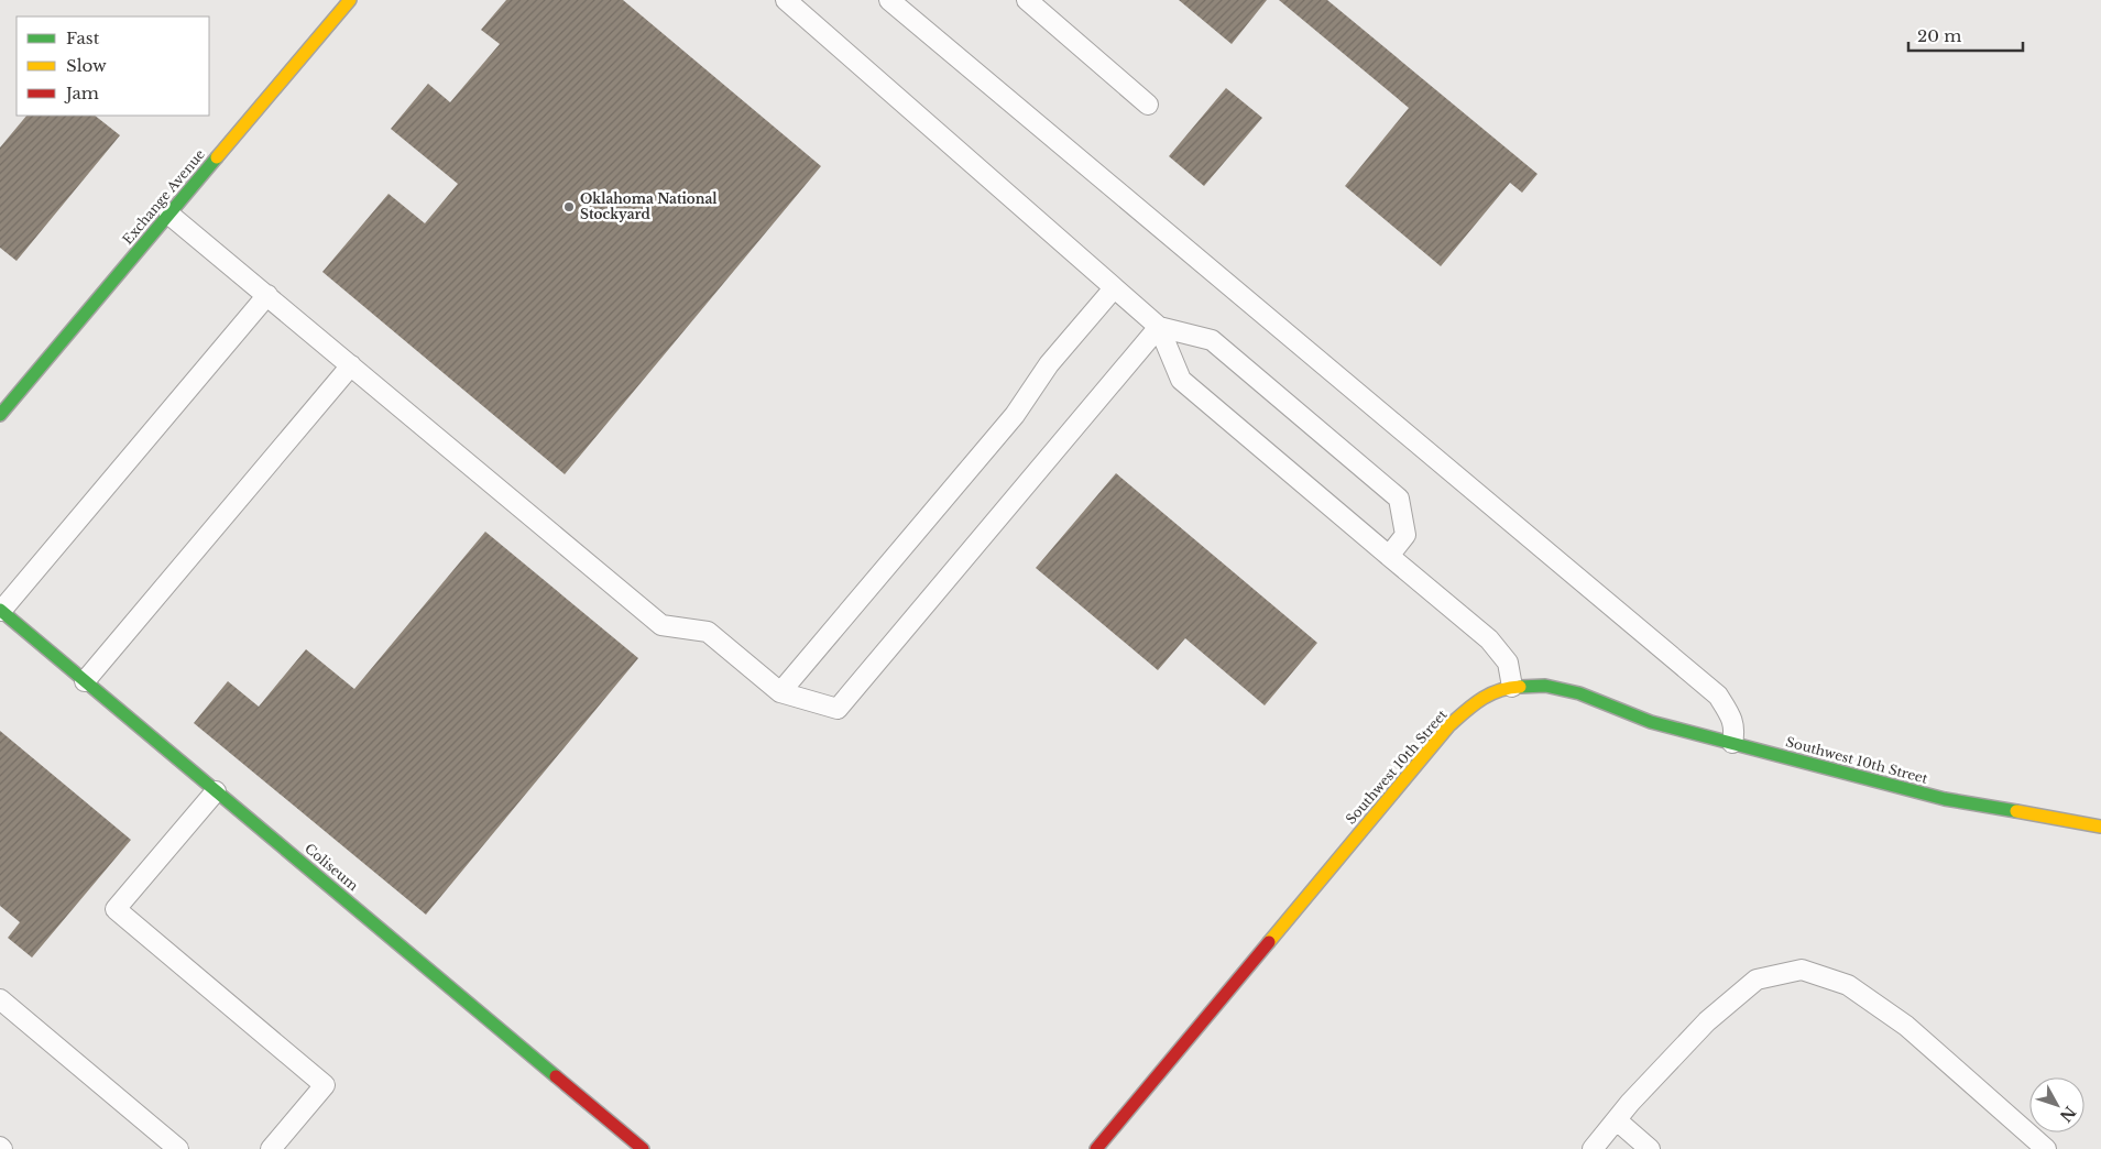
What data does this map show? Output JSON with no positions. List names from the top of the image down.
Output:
{
  "streets": {
    "street": ["Exchange Avenue", "Southwest 10th Street", "Coliseum"]
  },
  "places": ["Oklahoma National Stockyard"],
  "legend": ["Fast", "Slow", "Jam"],
  "scale_bar": "20 m",
  "north": "bottom right"
}
